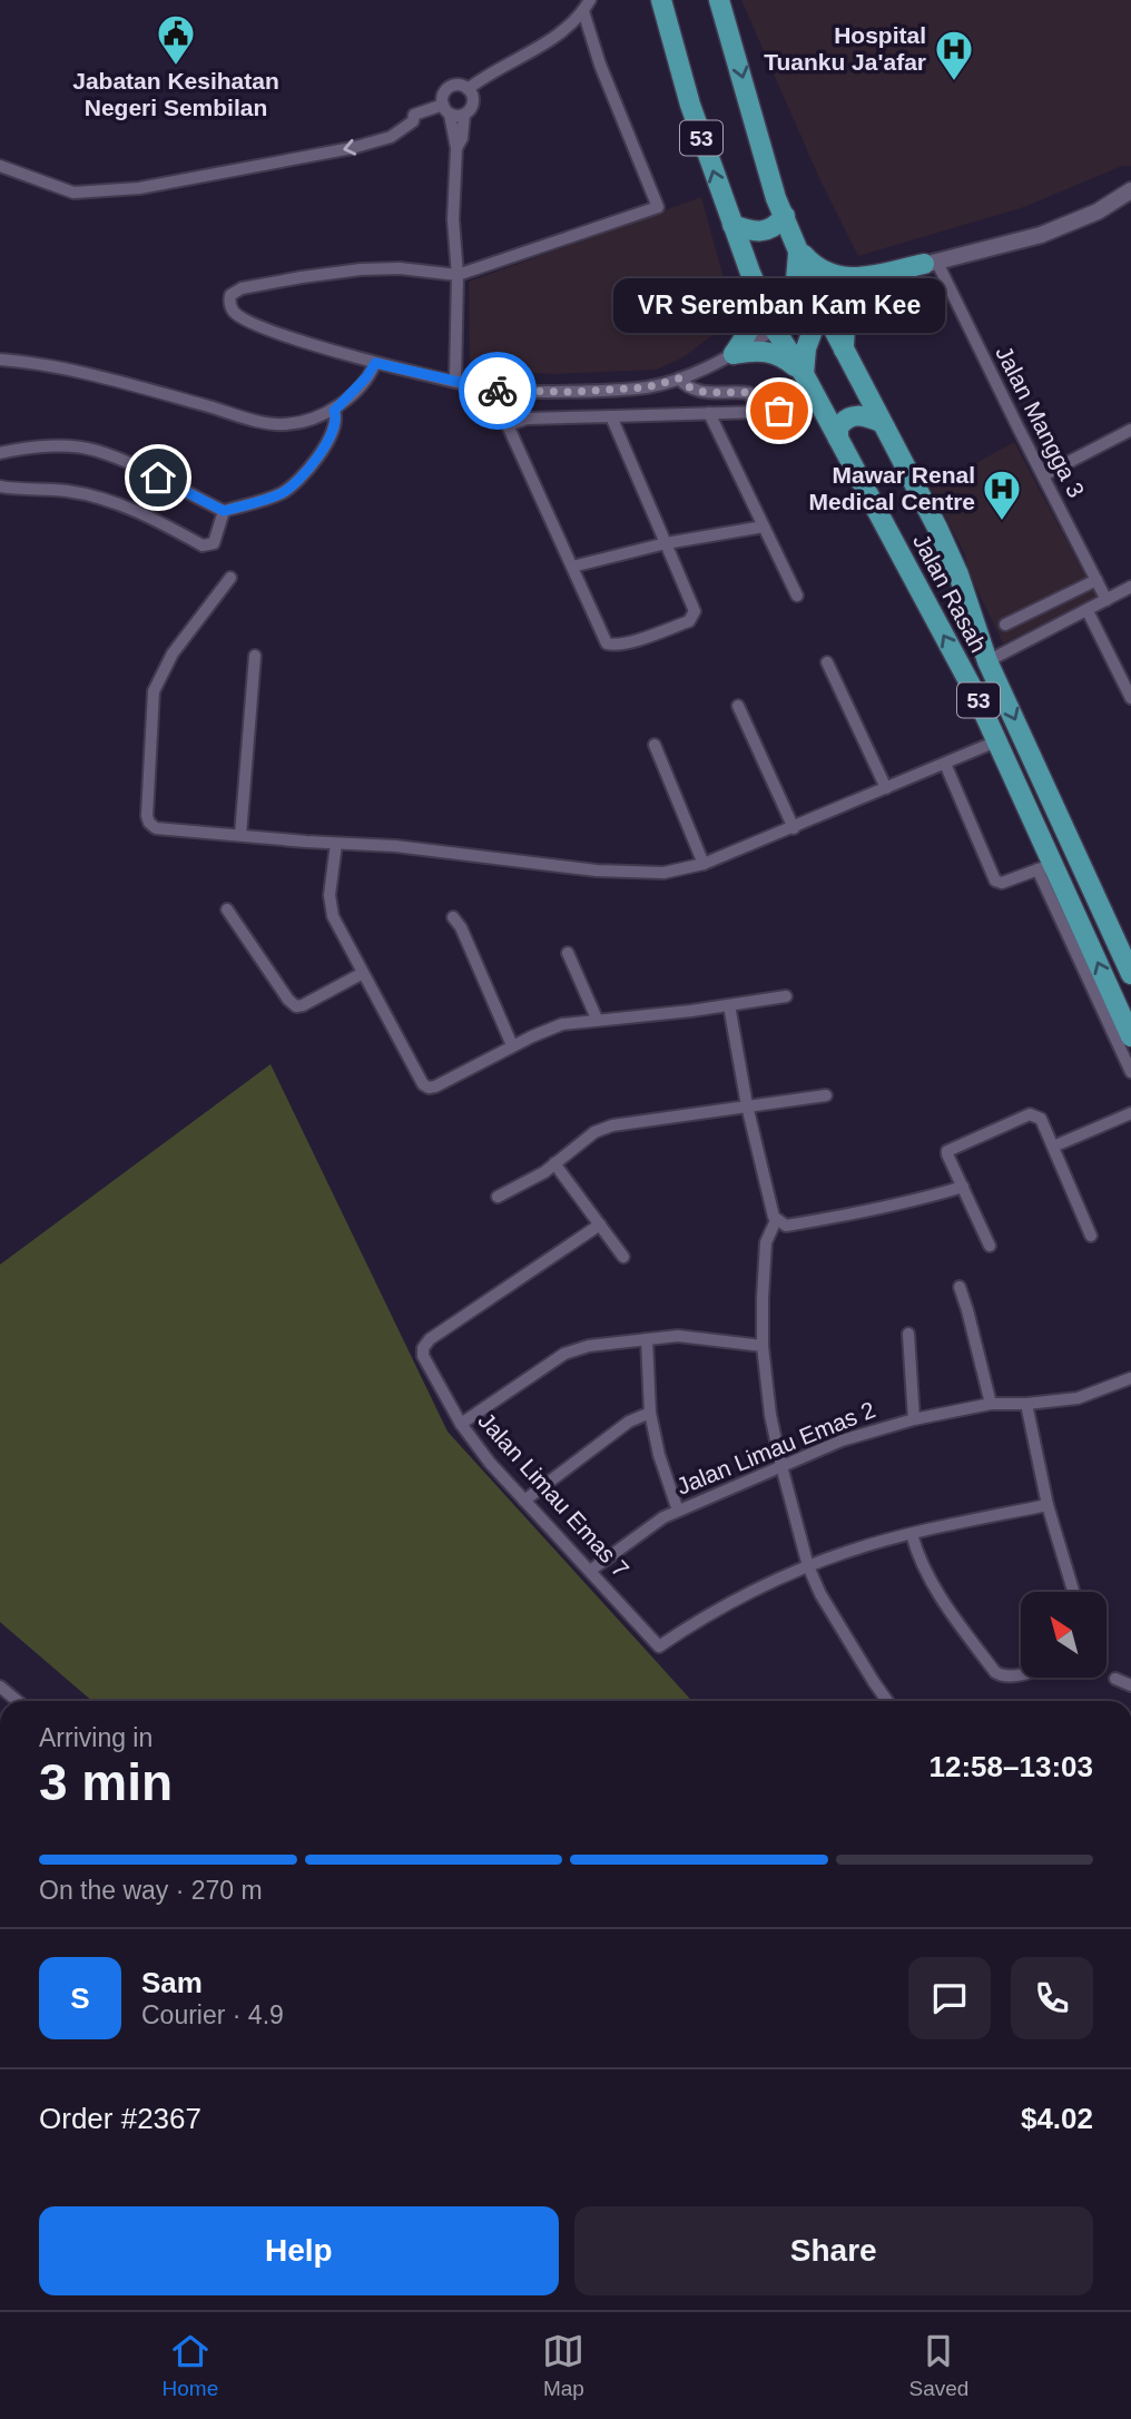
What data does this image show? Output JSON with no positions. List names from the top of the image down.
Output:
{
  "streets": {
    "highway": ["53", "Jalan Rasah"],
    "street": ["Jalan Mangga 3", "Jalan Limau Emas 2", "Jalan Limau Emas 7"]
  },
  "crossings": [
    ["Jalan Limau Emas 2", "Jalan Limau Emas 7"]
  ],
  "places": {
    "public building": ["Jabatan Kesihatan Negeri Sembilan"],
    "hospital": ["Hospital Tuanku Ja'afar", "Mawar Renal Medical Centre"],
    "other": ["VR Seremban Kam Kee"]
  },
  "north": "top left",
  "page": {
    "bubble": "VR Seremban Kam Kee",
    "heading": ["3 min", "Arriving in", "12:58–13:03"],
    "panel": [
      "Sam",
      "Courier · 4.9",
      "Order #2367",
      "$4.02"
    ],
    "bar": "On the way · 270 m",
    "round": "S",
    "buttons": ["Help", "Share"],
    "tabs": ["Home", "Map", "Saved"]
  }
}
